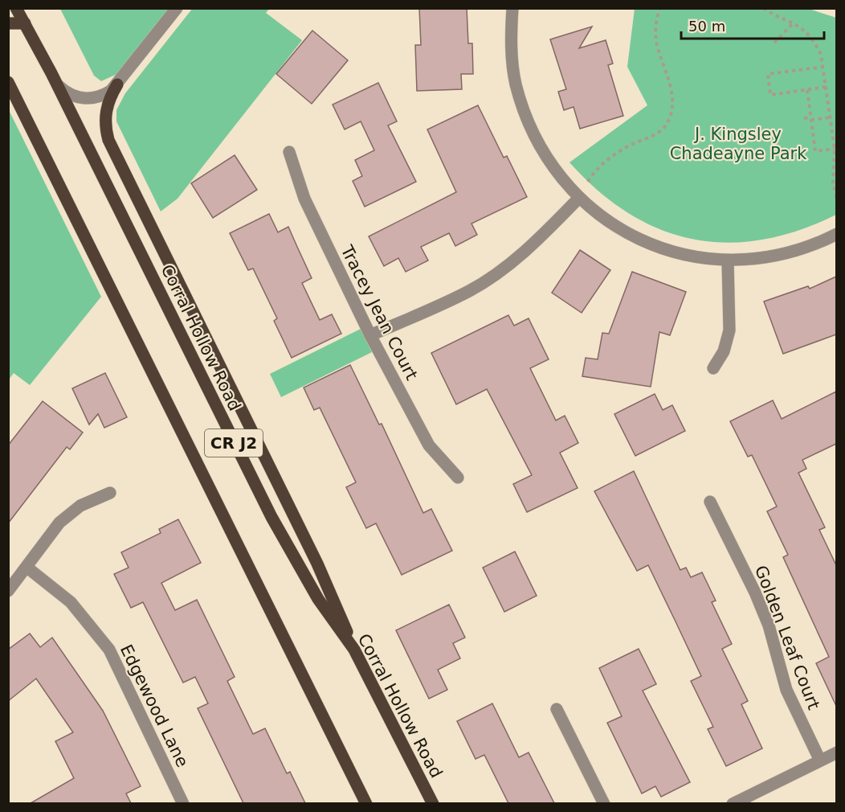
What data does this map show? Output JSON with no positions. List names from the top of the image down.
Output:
{
  "streets": {
    "main road": ["Corral Hollow Road", "CR J2"],
    "street": ["Tracey Jean Court", "Golden Leaf Court", "Edgewood Lane"]
  },
  "parks": ["J. Kingsley Chadeayne Park"],
  "scale_bar": "50 m"
}
